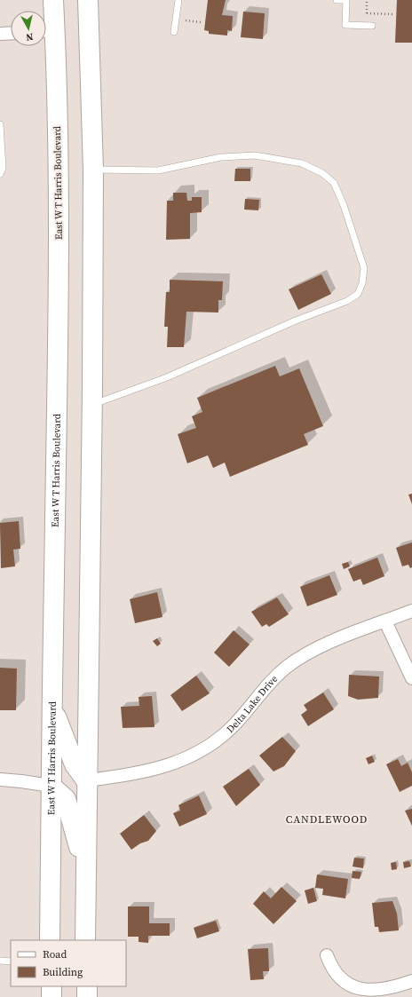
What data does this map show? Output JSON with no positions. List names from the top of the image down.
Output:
{
  "streets": {
    "main road": ["East W T Harris Boulevard"],
    "street": ["Delta Lake Drive"]
  },
  "districts": ["CANDLEWOOD"],
  "legend": ["Road", "Building"],
  "north": "bottom"
}
